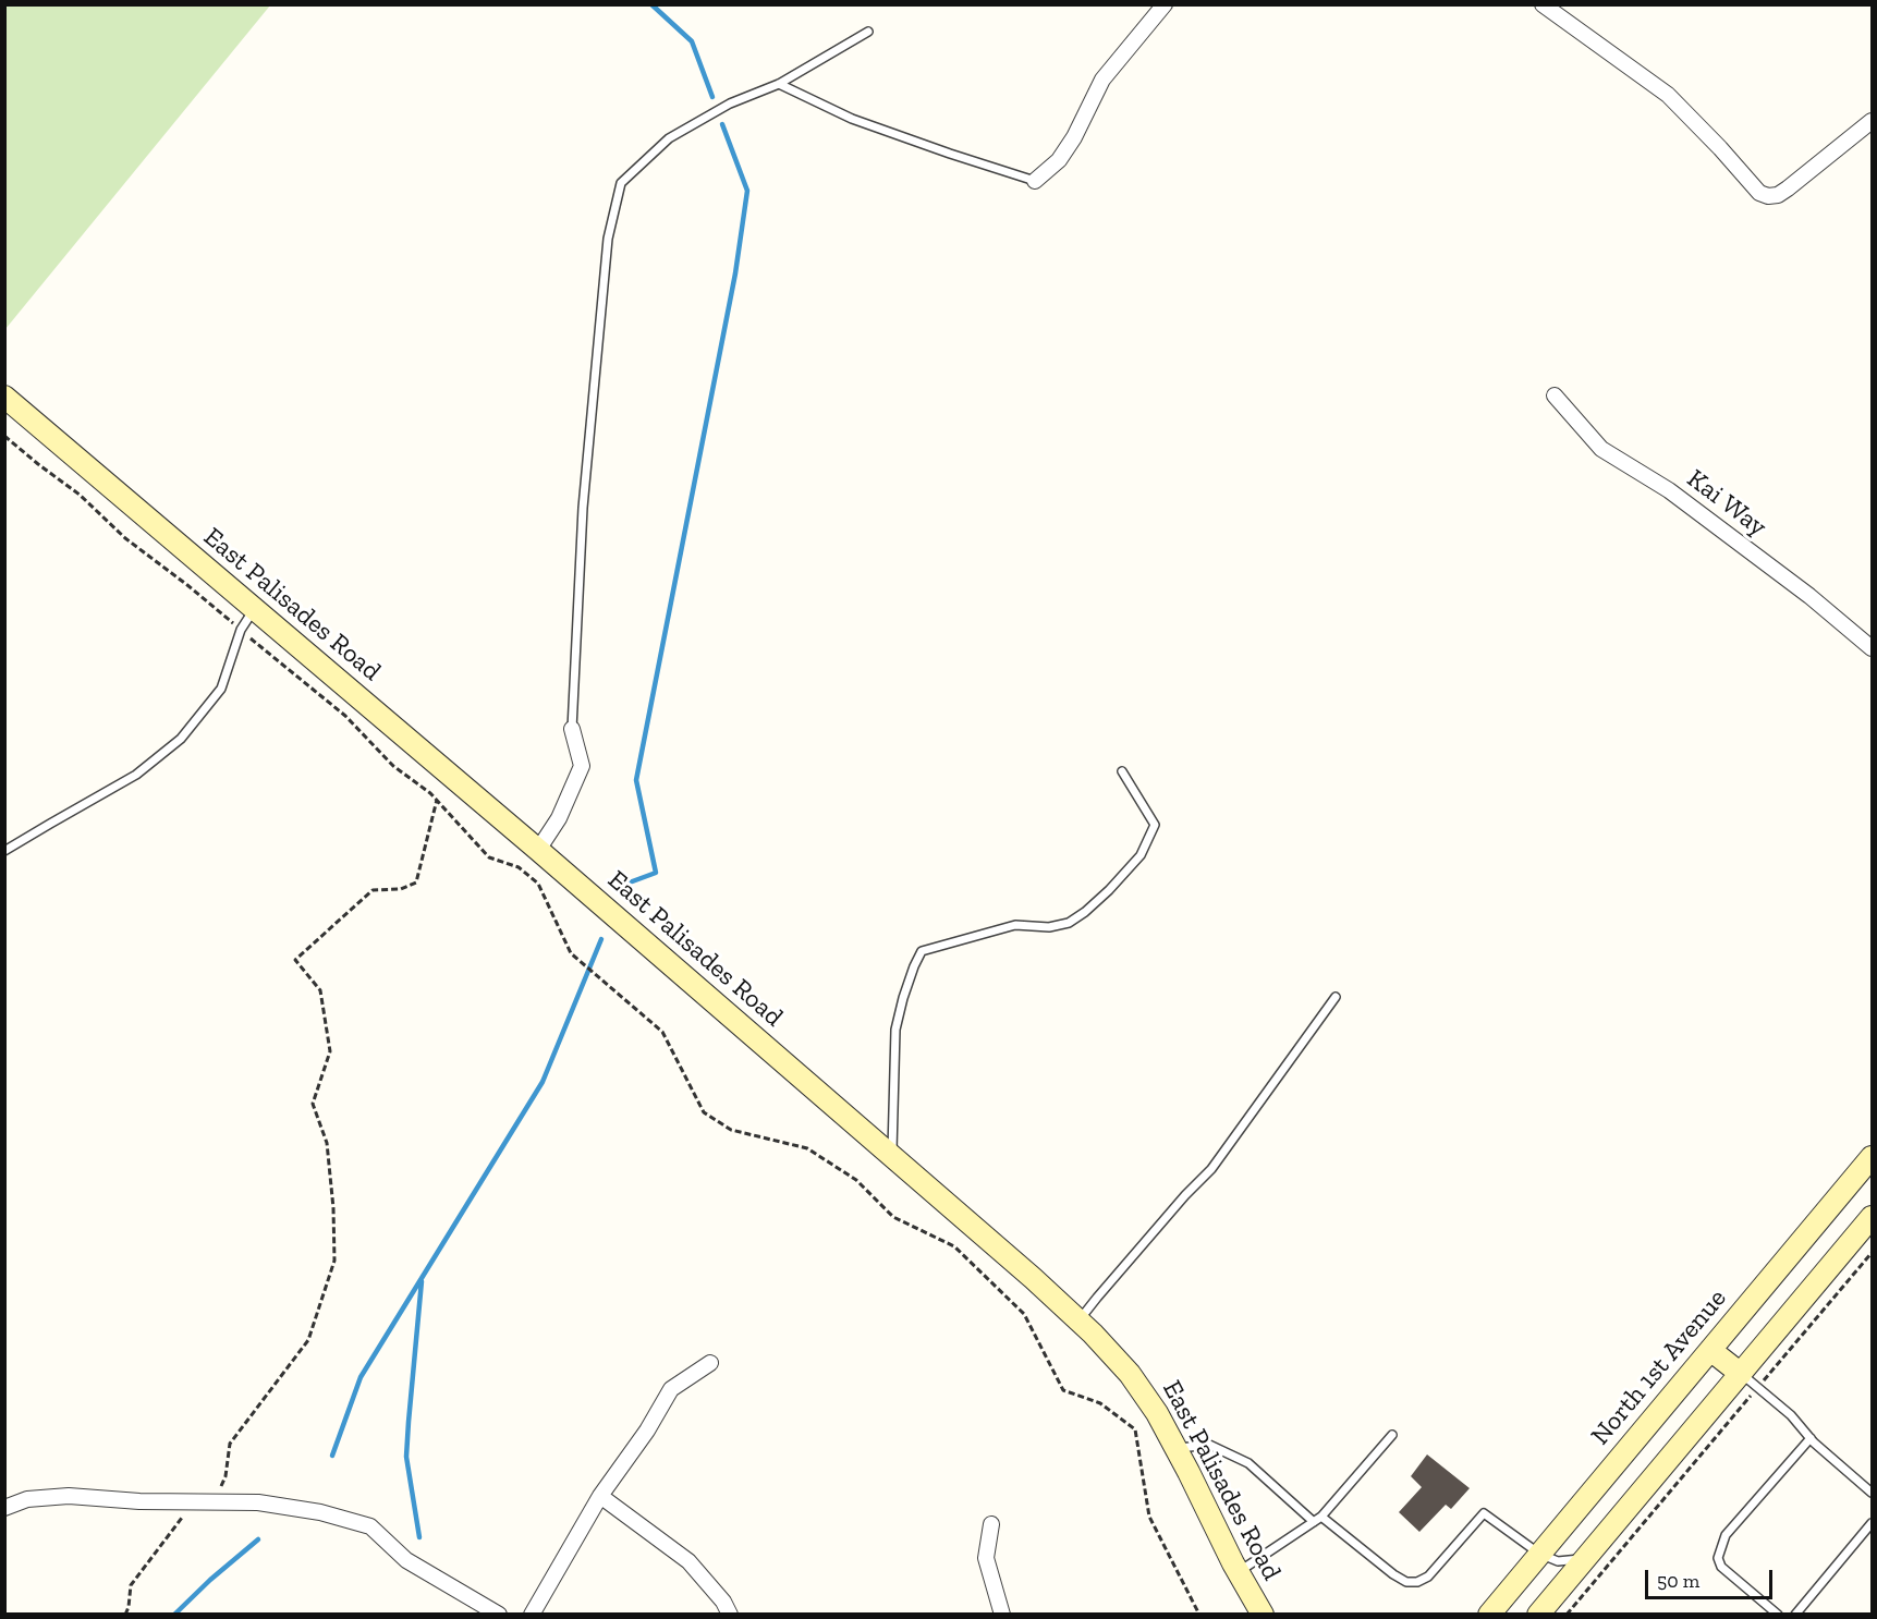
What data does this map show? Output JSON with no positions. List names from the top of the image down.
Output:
{
  "streets": {
    "street": ["Kai Way", "East Palisades Road", "North 1st Avenue"]
  },
  "scale_bar": "50 m"
}
